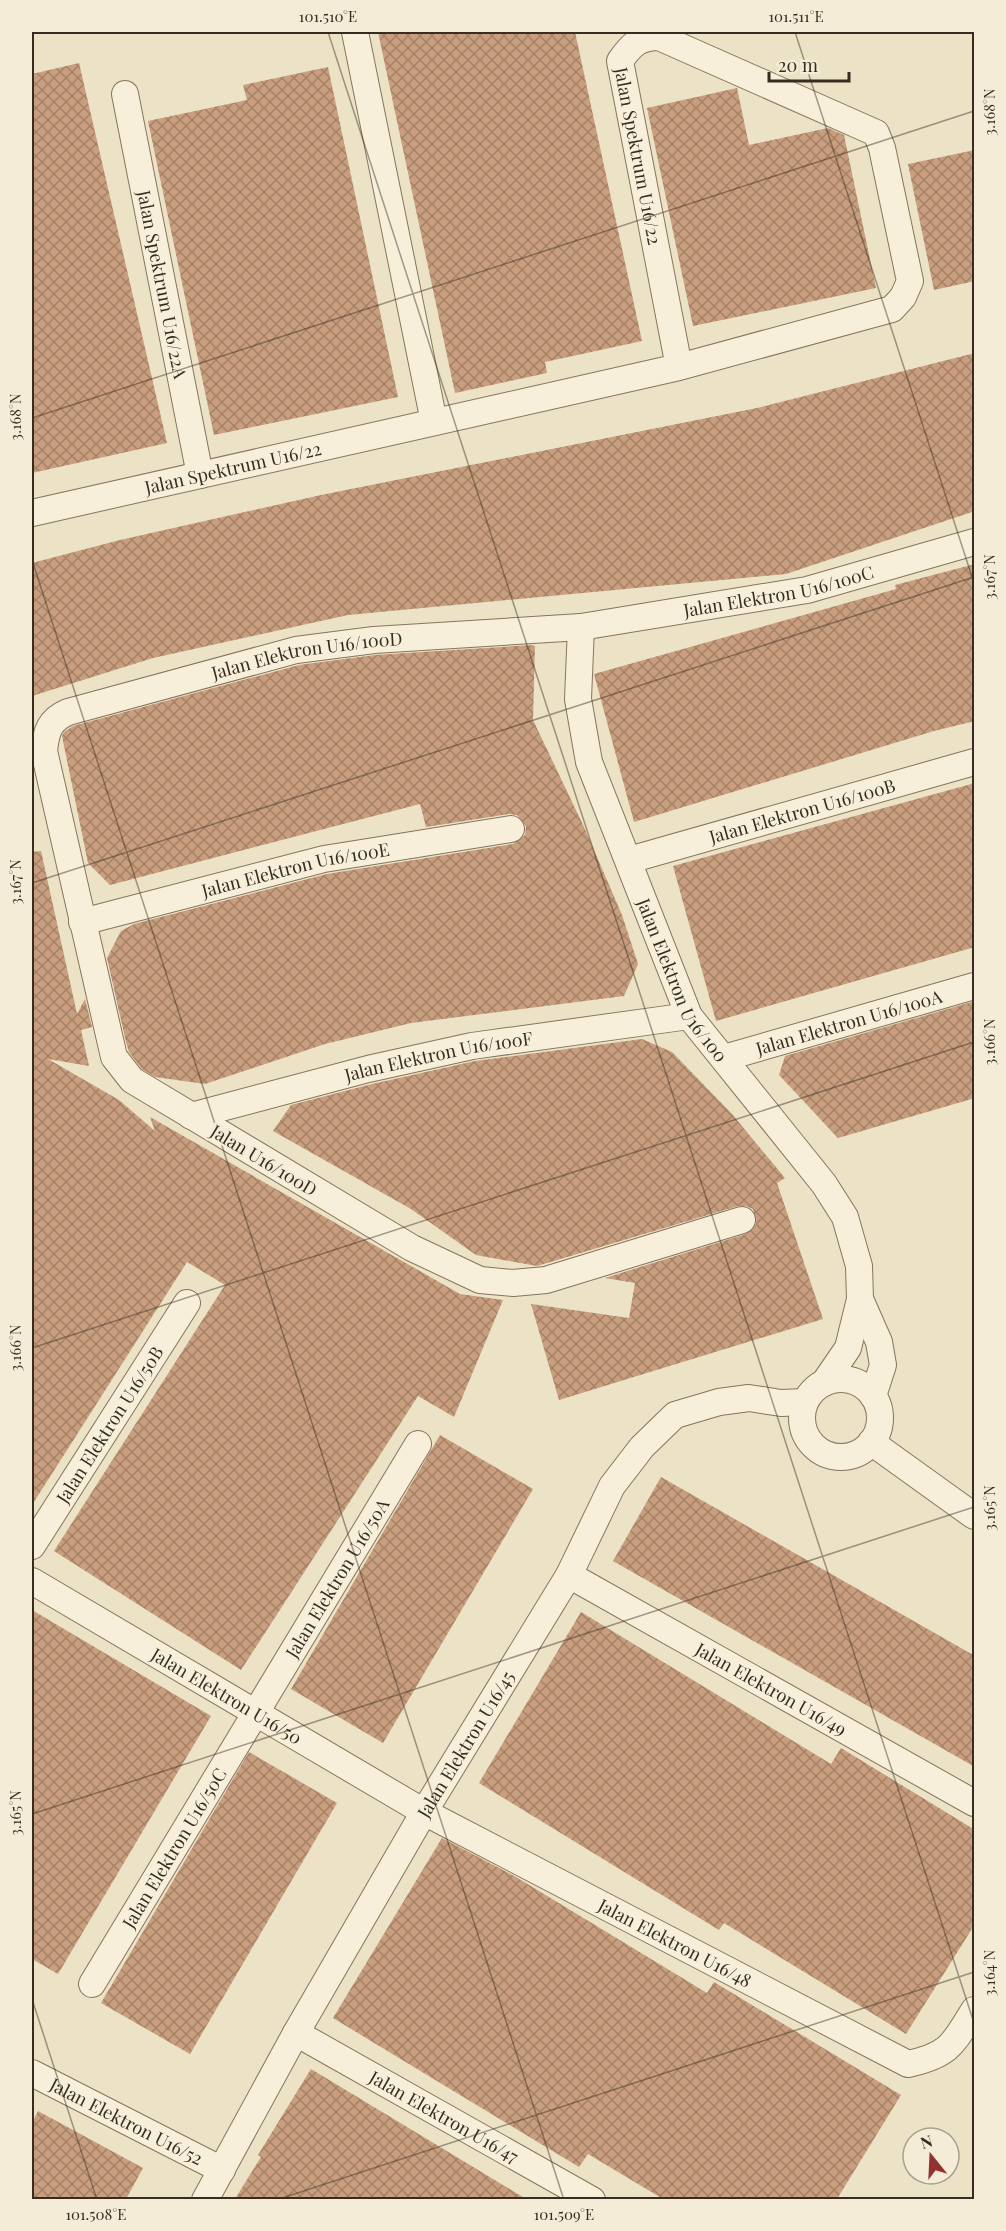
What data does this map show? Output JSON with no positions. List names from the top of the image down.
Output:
{
  "streets": {
    "street": [
      "Jalan Spektrum U16/22",
      "Jalan Spektrum U16/22A",
      "Jalan Elektron U16/100C",
      "Jalan Elektron U16/100D",
      "Jalan Elektron U16/100B",
      "Jalan Elektron U16/100E",
      "Jalan Elektron U16/100",
      "Jalan Elektron U16/100A",
      "Jalan Elektron U16/100F",
      "Jalan U16/100D",
      "Jalan Elektron U16/50B",
      "Jalan Elektron U16/50A",
      "Jalan Elektron U16/49",
      "Jalan Elektron U16/50",
      "Jalan Elektron U16/45",
      "Jalan Elektron U16/50C",
      "Jalan Elektron U16/48",
      "Jalan Elektron U16/47",
      "Jalan Elektron U16/52"
    ]
  },
  "crossings": [
    ["Jalan Spektrum U16/22", "Jalan Spektrum U16/22A"],
    ["Jalan Elektron U16/100C", "Jalan Elektron U16/100D"],
    ["Jalan Elektron U16/100C", "Jalan Elektron U16/100"],
    ["Jalan Elektron U16/100D", "Jalan Elektron U16/100"],
    ["Jalan Elektron U16/100D", "Jalan U16/100D"],
    ["Jalan Elektron U16/100B", "Jalan Elektron U16/100"],
    ["Jalan Elektron U16/100E", "Jalan U16/100D"],
    ["Jalan Elektron U16/100", "Jalan Elektron U16/100A"],
    ["Jalan Elektron U16/100", "Jalan Elektron U16/100F"],
    ["Jalan Elektron U16/100F", "Jalan U16/100D"],
    ["Jalan Elektron U16/50A", "Jalan Elektron U16/50"],
    ["Jalan Elektron U16/50A", "Jalan Elektron U16/50C"],
    ["Jalan Elektron U16/49", "Jalan Elektron U16/45"],
    ["Jalan Elektron U16/50", "Jalan Elektron U16/45"],
    ["Jalan Elektron U16/50", "Jalan Elektron U16/50C"],
    ["Jalan Elektron U16/50", "Jalan Elektron U16/48"],
    ["Jalan Elektron U16/45", "Jalan Elektron U16/48"],
    ["Jalan Elektron U16/45", "Jalan Elektron U16/47"],
    ["Jalan Elektron U16/45", "Jalan Elektron U16/52"]
  ],
  "scale_bar": "20 m",
  "north": "top",
  "coordinates": [
    "101.510°E",
    "101.511°E",
    "3.168°N",
    "3.167°N",
    "3.166°N",
    "3.165°N",
    "3.164°N",
    "101.508°E",
    "101.509°E"
  ]
}
